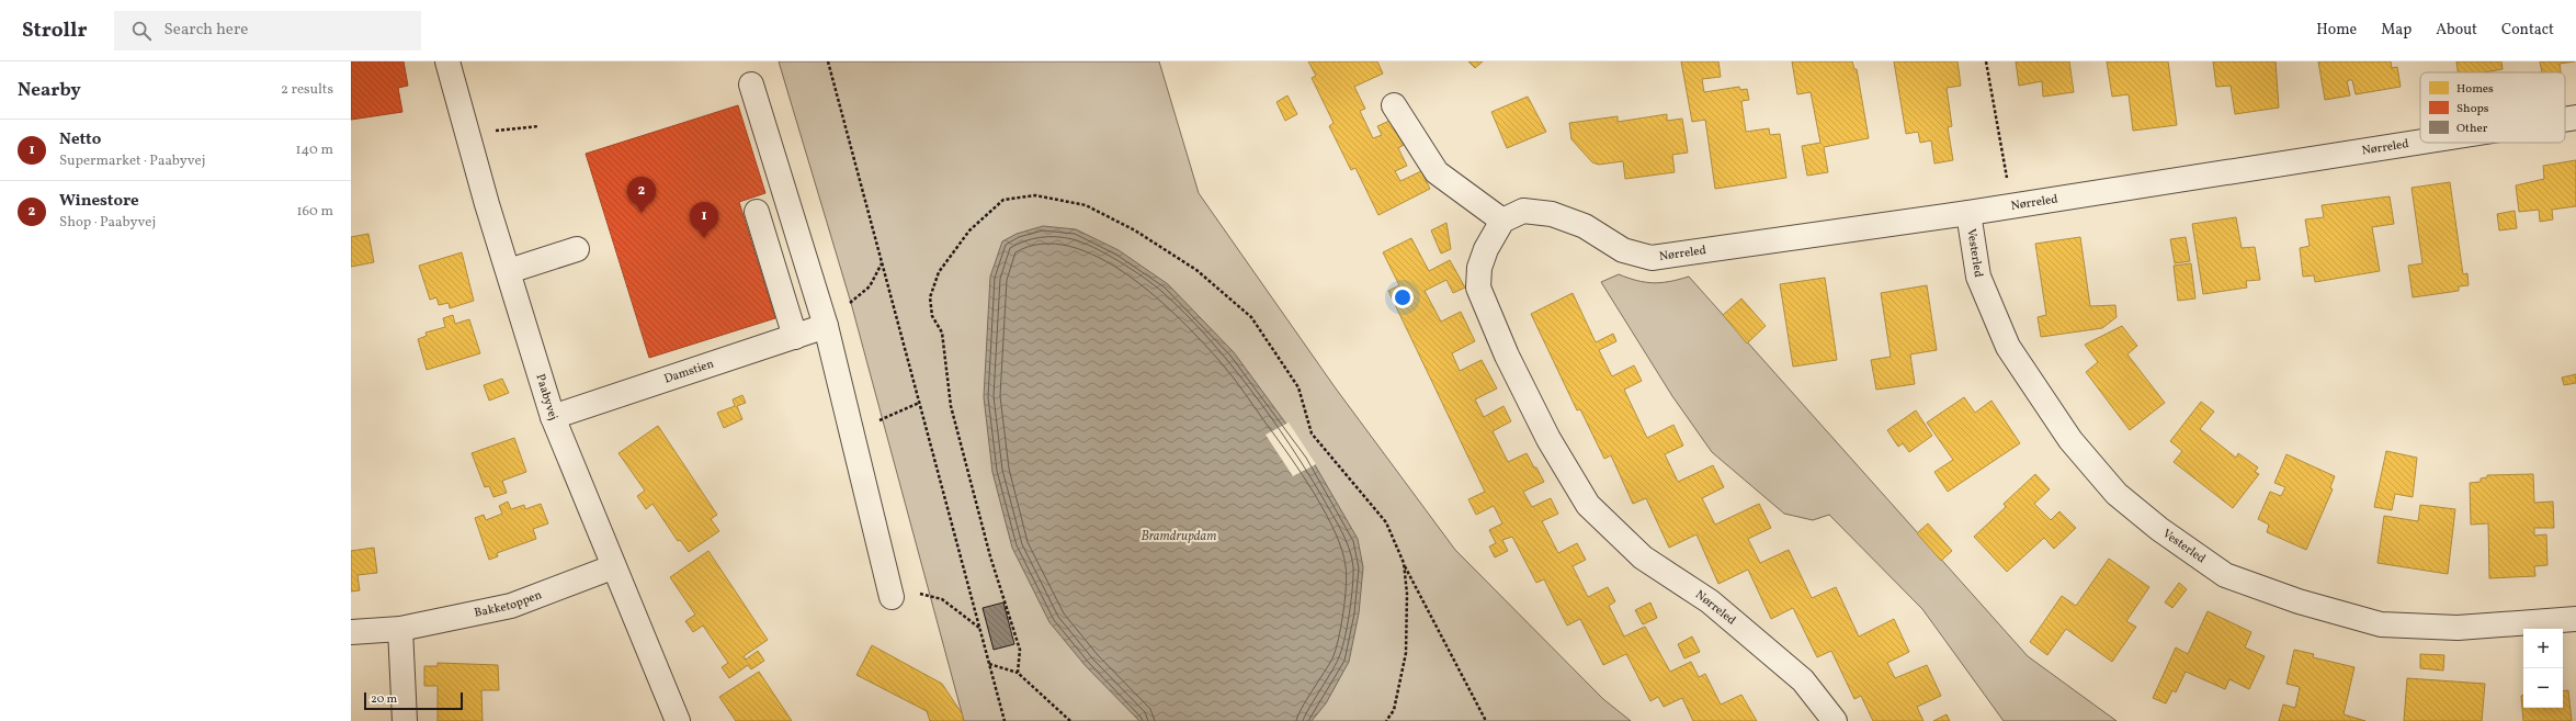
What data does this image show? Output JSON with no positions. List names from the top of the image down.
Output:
{
  "streets": {
    "street": [
      "Nørreled",
      "Vesterled",
      "Damstien",
      "Paabyvej",
      "Bakketoppen"
    ]
  },
  "crossings": [
    ["Nørreled", "Vesterled"],
    ["Damstien", "Paabyvej"],
    ["Paabyvej", "Bakketoppen"]
  ],
  "water": ["Bramdrupdam"],
  "legend": ["Homes", "Shops", "Other"],
  "scale_bar": "20 m",
  "page": {
    "header": "Strollr",
    "search": "Search here",
    "nav": [
      "Home",
      "Map",
      "About",
      "Contact"
    ],
    "heading": ["Nearby", "2 results"],
    "list": [
      {
        "mark": "1",
        "name": "Netto",
        "note": "Supermarket · Paabyvej",
        "value": "140 m"
      },
      {
        "mark": "2",
        "name": "Winestore",
        "note": "Shop · Paabyvej",
        "value": "160 m"
      }
    ],
    "pins": ["2", "1"],
    "map_buttons": ["+", "−"],
    "scale": "20 m"
  }
}
